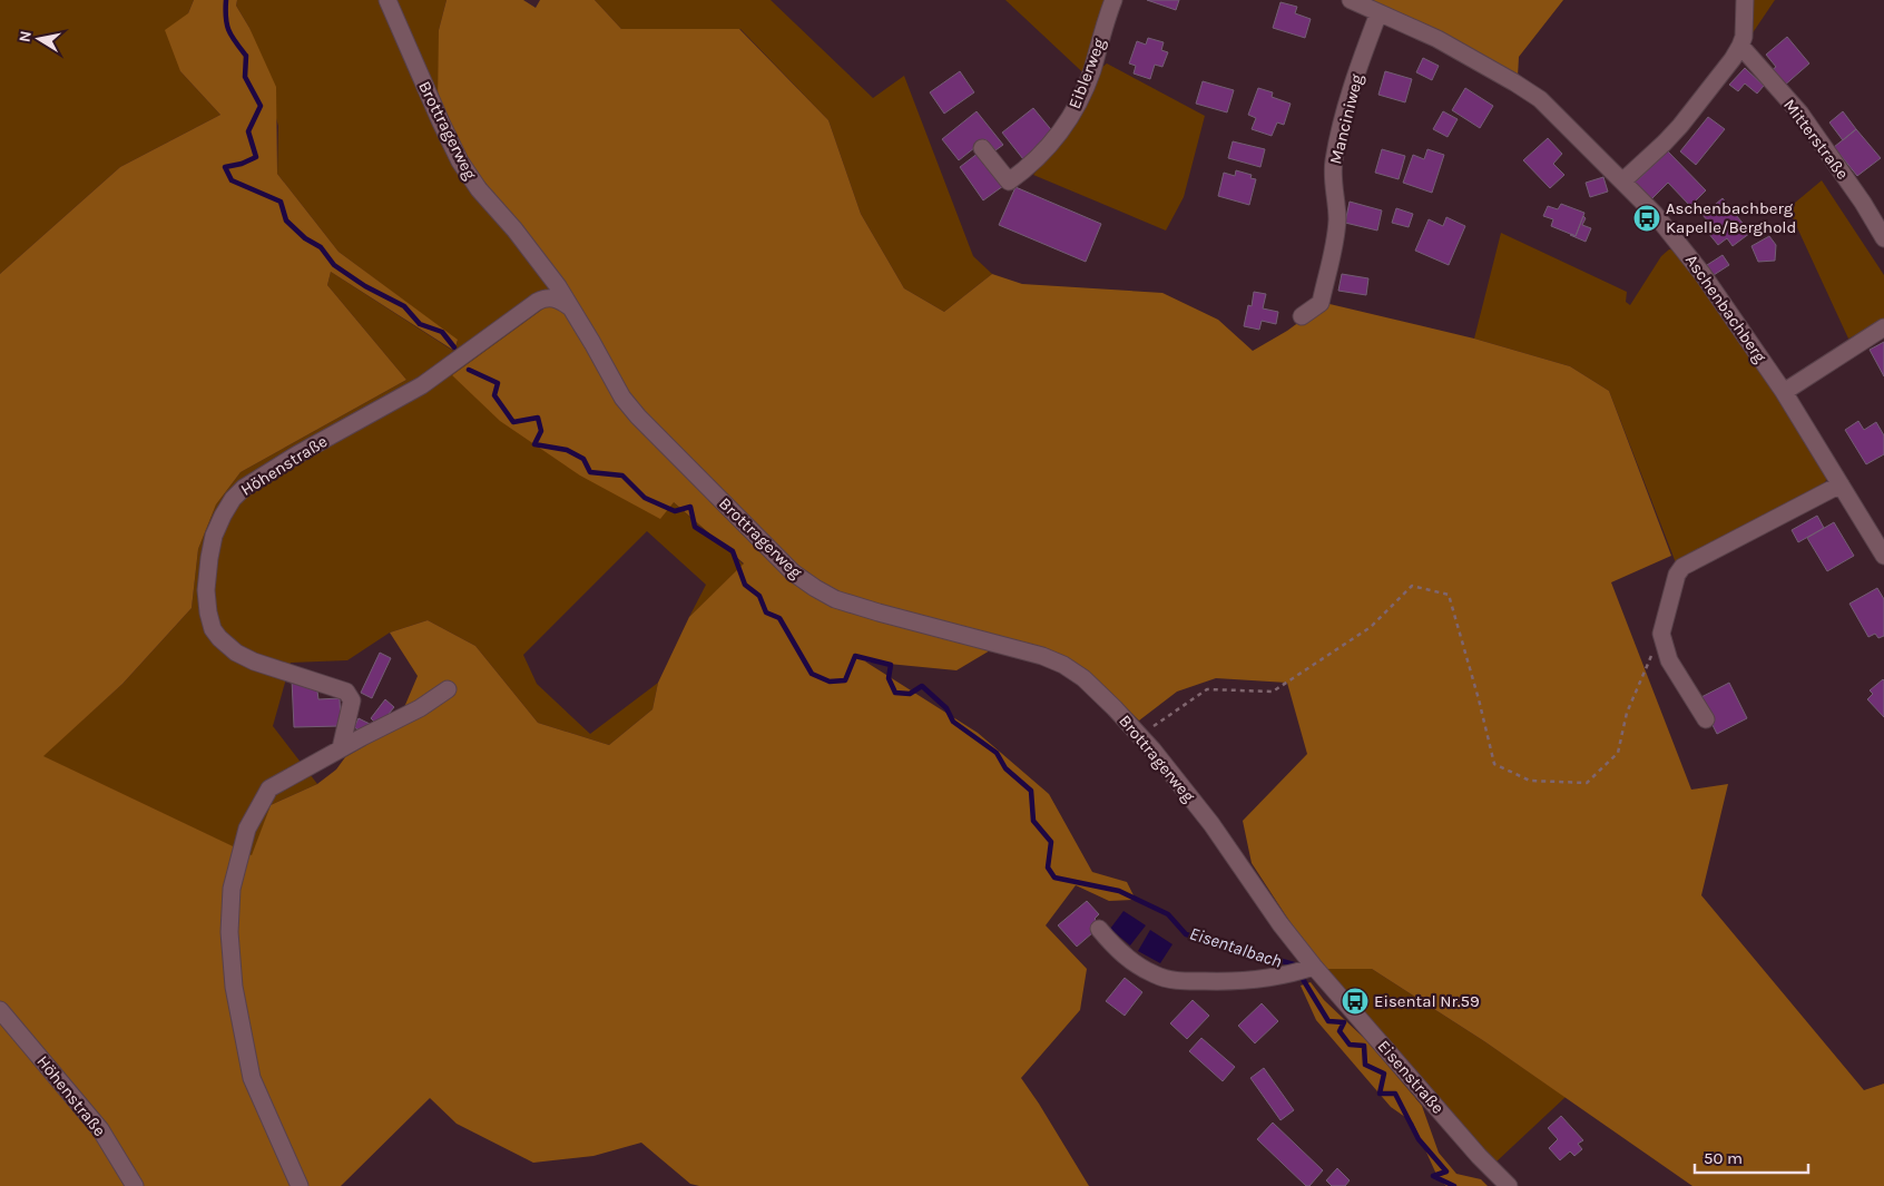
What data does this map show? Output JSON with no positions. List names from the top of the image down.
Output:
{
  "streets": {
    "street": [
      "Eiblerweg",
      "Manciniweg",
      "Brottragerweg",
      "Mitterstraße",
      "Aschenbachberg",
      "Höhenstraße",
      "Eisenstraße"
    ]
  },
  "crossings": [
    ["Manciniweg", "Aschenbachberg"],
    ["Brottragerweg", "Höhenstraße"],
    ["Brottragerweg", "Eisenstraße"]
  ],
  "water": ["Eisentalbach"],
  "places": {
    "bus stop": ["Aschenbachberg Kapelle/Berghold", "Eisental Nr.59"]
  },
  "scale_bar": "50 m",
  "north": "left"
}
